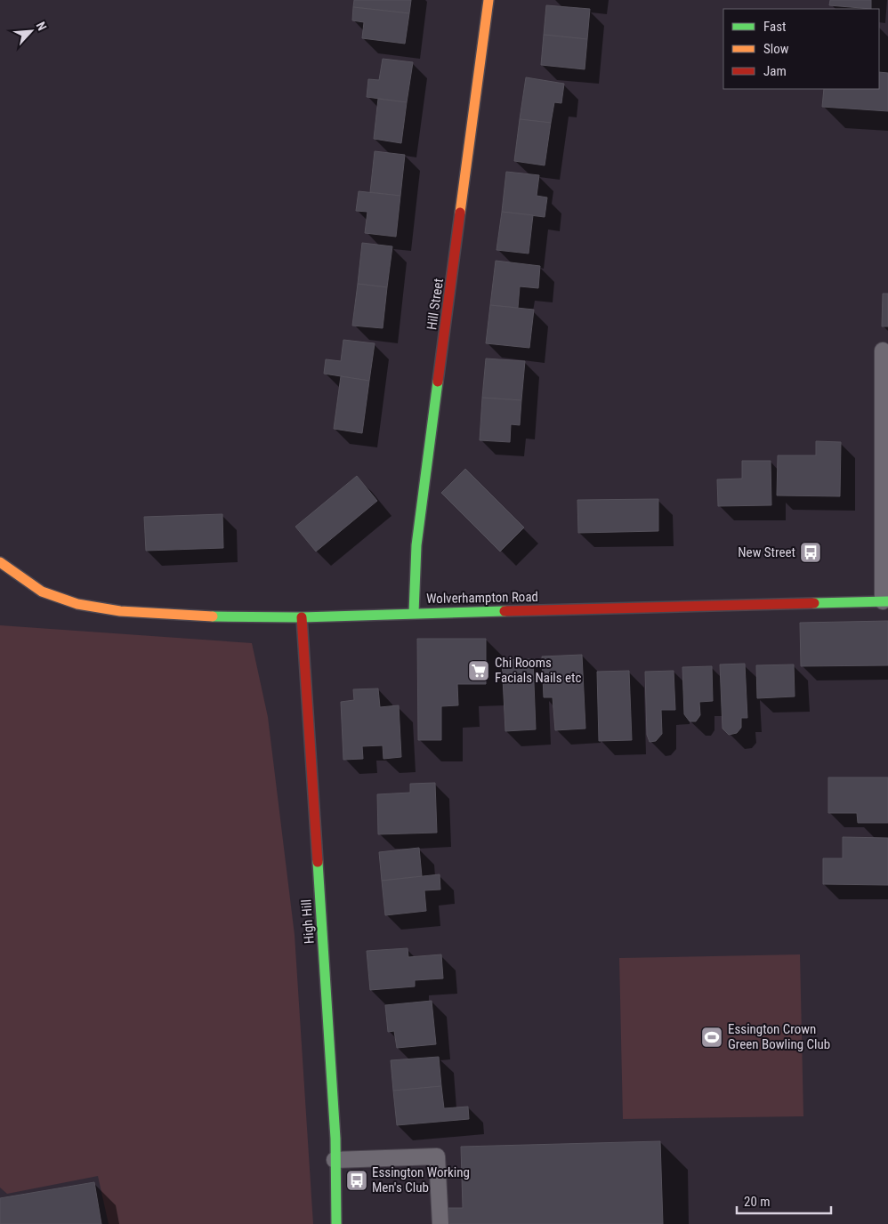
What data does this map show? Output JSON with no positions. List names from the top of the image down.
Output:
{
  "streets": {
    "street": ["Hill Street", "Wolverhampton Road", "High Hill"]
  },
  "crossings": [
    ["Hill Street", "Wolverhampton Road"],
    ["Wolverhampton Road", "High Hill"]
  ],
  "places": {
    "bus stop": ["New Street", "Essington Working Men's Club"],
    "supermarket": ["Chi Rooms Facials Nails etc"],
    "sports": ["Essington Crown Green Bowling Club"]
  },
  "legend": ["Fast", "Slow", "Jam"],
  "scale_bar": "20 m",
  "north": "top right"
}
